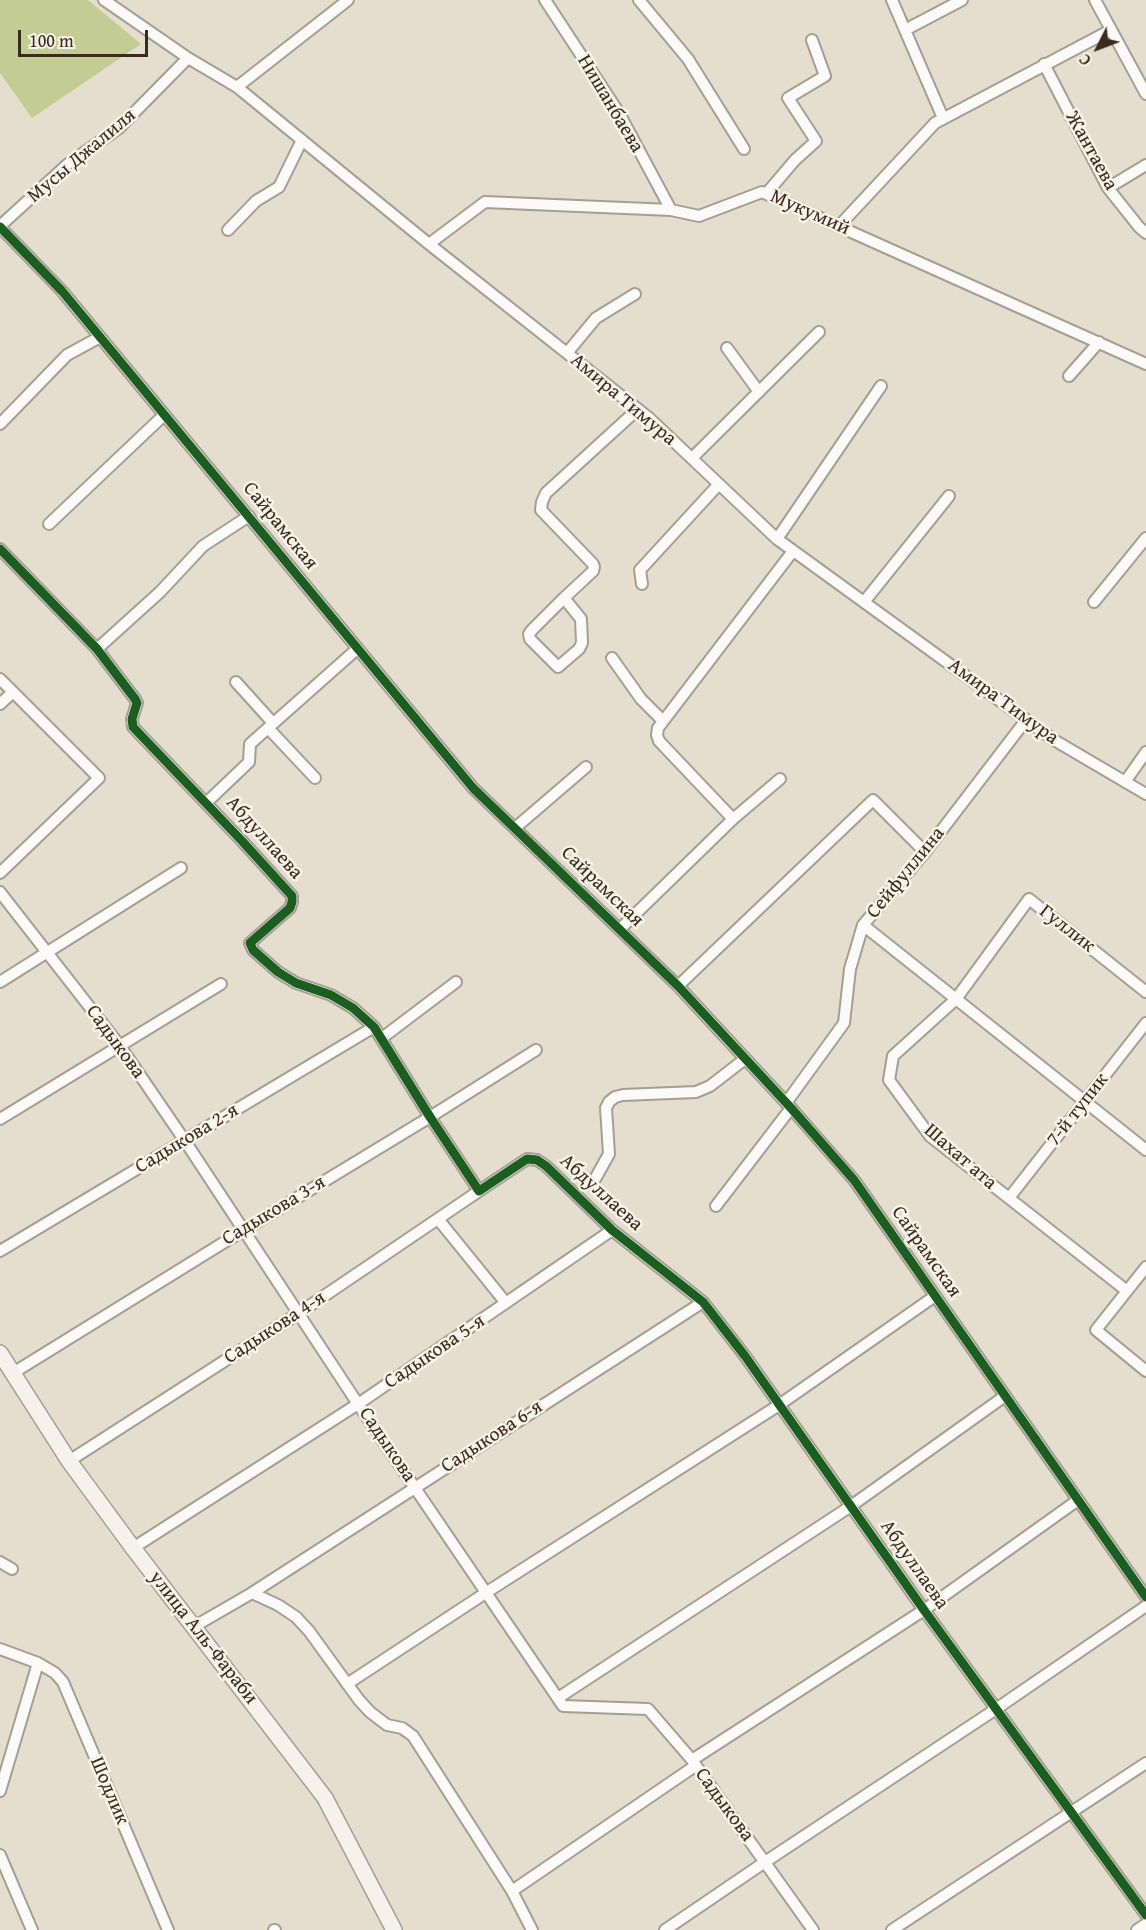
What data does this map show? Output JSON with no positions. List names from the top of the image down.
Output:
{
  "streets": {
    "main road": ["улица Аль-Фараби"],
    "street": [
      "Нишанбаева",
      "Жантаева",
      "Мусы Джалиля",
      "Мукумий",
      "Амира Тимура",
      "Сайрамская",
      "Абдуллаева",
      "Сейфуллина",
      "Гуллик",
      "Садыкова",
      "7-й тупик",
      "Садыкова 2-я",
      "Шахат ата",
      "Садыкова 3-я",
      "Садыкова 4-я",
      "Садыкова 5-я",
      "Садыкова 6-я",
      "Шодлик"
    ]
  },
  "crossings": [
    ["Нишанбаева", "Мукумий"],
    ["Мусы Джалиля", "Амира Тимура"],
    ["Мусы Джалиля", "Сайрамская"],
    ["Мукумий", "Амира Тимура"],
    ["Амира Тимура", "Сейфуллина"],
    ["Сайрамская", "Сейфуллина"],
    ["Абдуллаева", "Садыкова 2-я"],
    ["Абдуллаева", "Садыкова 3-я"],
    ["Абдуллаева", "Садыкова 4-я"],
    ["Абдуллаева", "Садыкова 5-я"],
    ["Абдуллаева", "Садыкова 6-я"],
    ["Гуллик", "Шахат ата"],
    ["Садыкова", "Садыкова 2-я"],
    ["Садыкова", "Садыкова 3-я"],
    ["Садыкова", "Садыкова 4-я"],
    ["Садыкова", "Садыкова 5-я"],
    ["Садыкова", "Садыкова 6-я"],
    ["7-й тупик", "Шахат ата"],
    ["Садыкова 3-я", "улица Аль-Фараби"],
    ["Садыкова 4-я", "улица Аль-Фараби"],
    ["Садыкова 5-я", "улица Аль-Фараби"],
    ["Садыкова 6-я", "улица Аль-Фараби"]
  ],
  "scale_bar": "100 m",
  "north": "bottom left"
}
